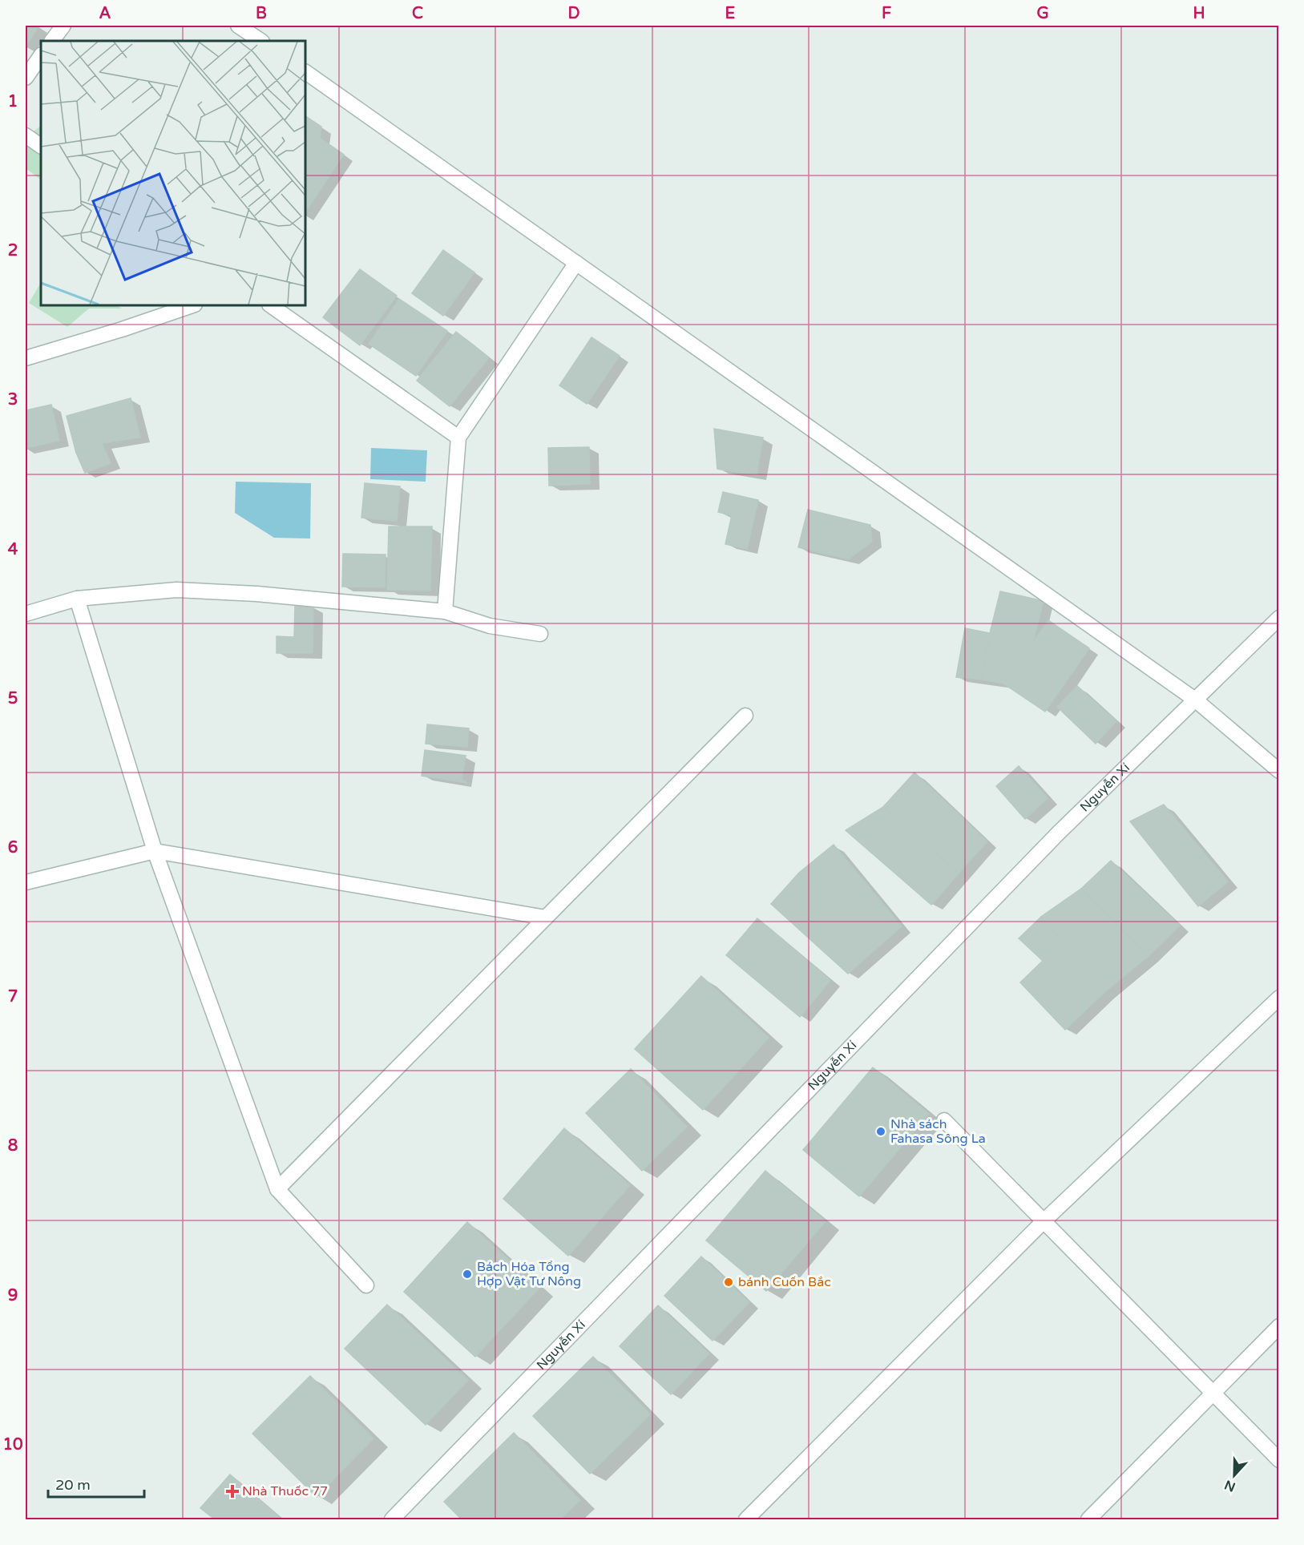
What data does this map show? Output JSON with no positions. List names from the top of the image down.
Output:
{
  "streets": {
    "street": ["Nguyễn Xí"]
  },
  "places": {
    "other": ["Nhà sách Fahasa Sông La", "Bách Hóa Tổng Hợp Vật Tư Nông", "bánh Cuốn Bắc"],
    "health": ["Nhà Thuốc 77"]
  },
  "scale_bar": "20 m",
  "north": "bottom",
  "grid": {
    "columns": [
      "A",
      "B",
      "C",
      "D",
      "E",
      "F",
      "G",
      "H"
    ],
    "rows": [
      "1",
      "2",
      "3",
      "4",
      "5",
      "6",
      "7",
      "8",
      "9",
      "10"
    ]
  }
}
